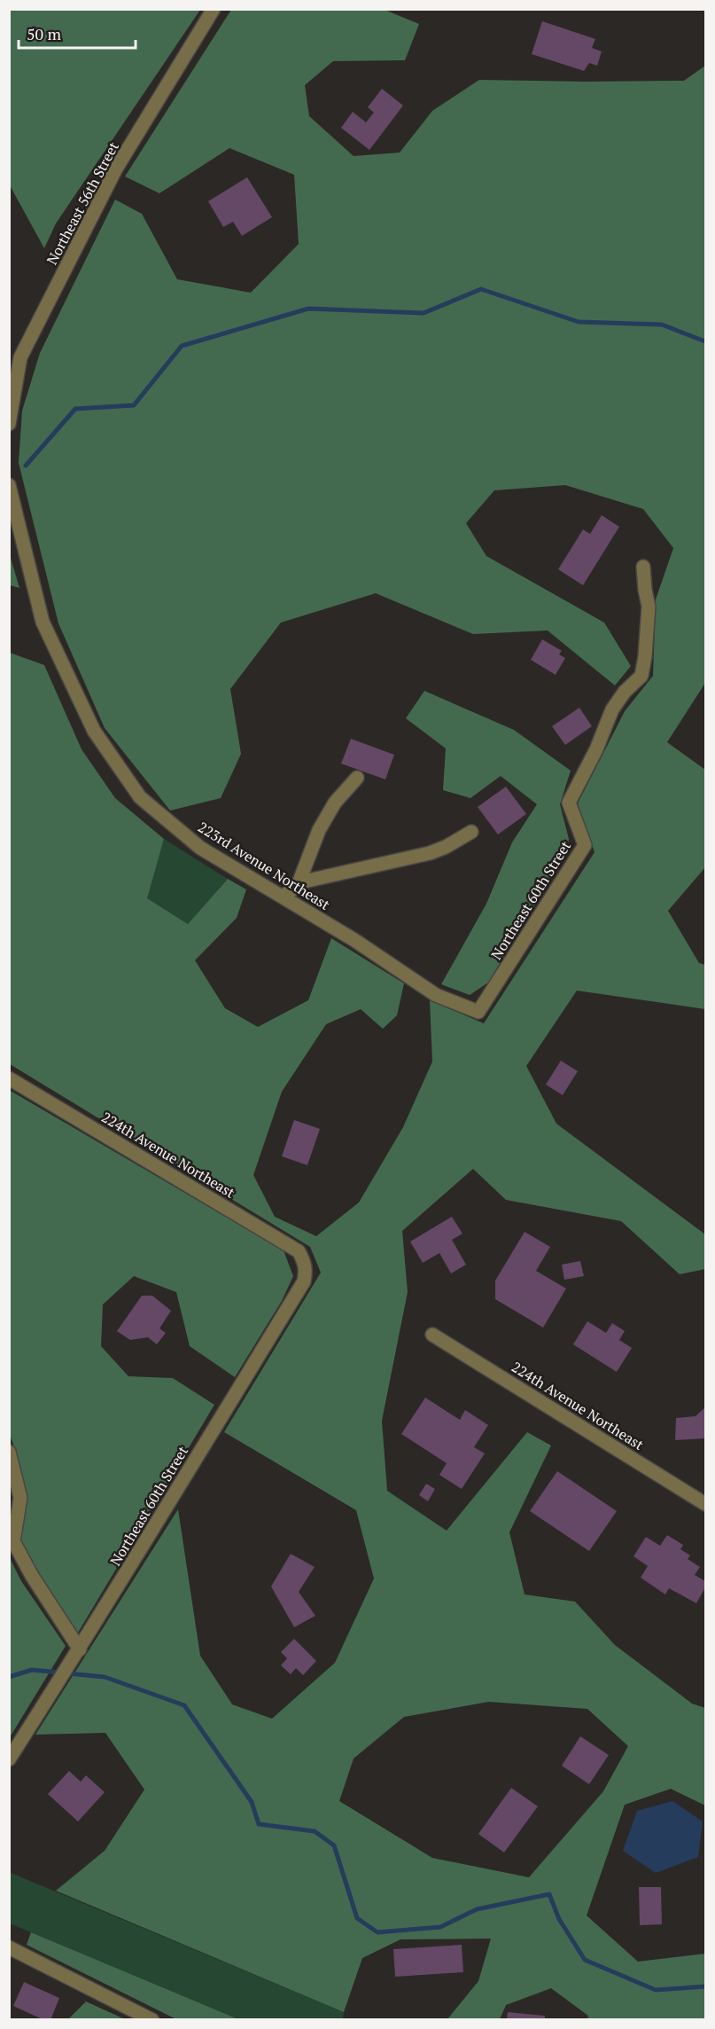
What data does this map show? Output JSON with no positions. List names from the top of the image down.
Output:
{
  "streets": {
    "street": [
      "Northeast 56th Street",
      "223rd Avenue Northeast",
      "Northeast 60th Street",
      "224th Avenue Northeast"
    ]
  },
  "crossings": [
    ["223rd Avenue Northeast", "Northeast 60th Street"],
    ["Northeast 60th Street", "224th Avenue Northeast"]
  ],
  "scale_bar": "50 m"
}
